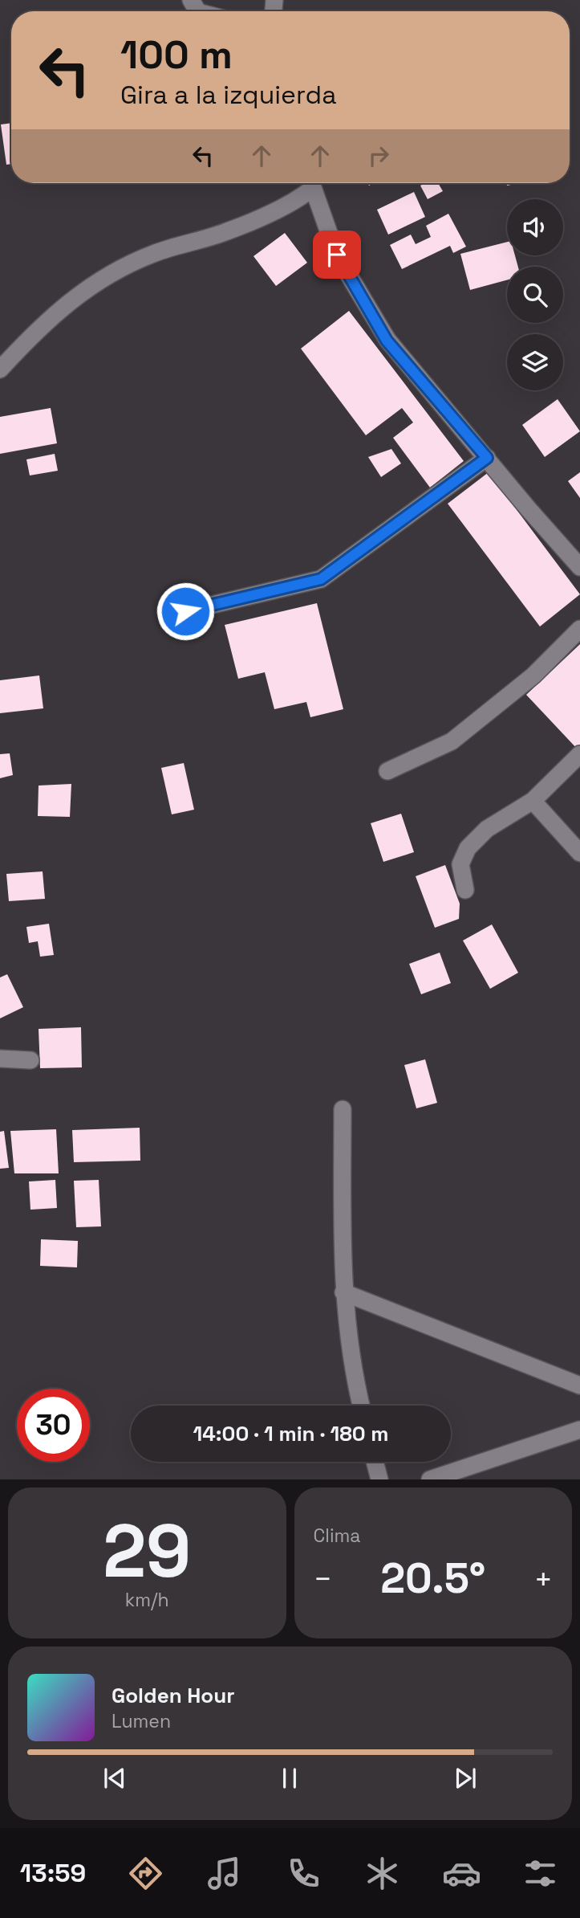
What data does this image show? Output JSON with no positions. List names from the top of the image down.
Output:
{
  "page": {
    "turn": ["100 m", "Gira a la izquierda"],
    "limit": "30",
    "trip": "14:00 · 1 min · 180 m",
    "tile": [
      ["29", "km/h"],
      "Clima"
    ],
    "heat": ["−", "20.5°", "+"],
    "song": ["Golden Hour", "Lumen"],
    "tabs": "13:59"
  }
}
